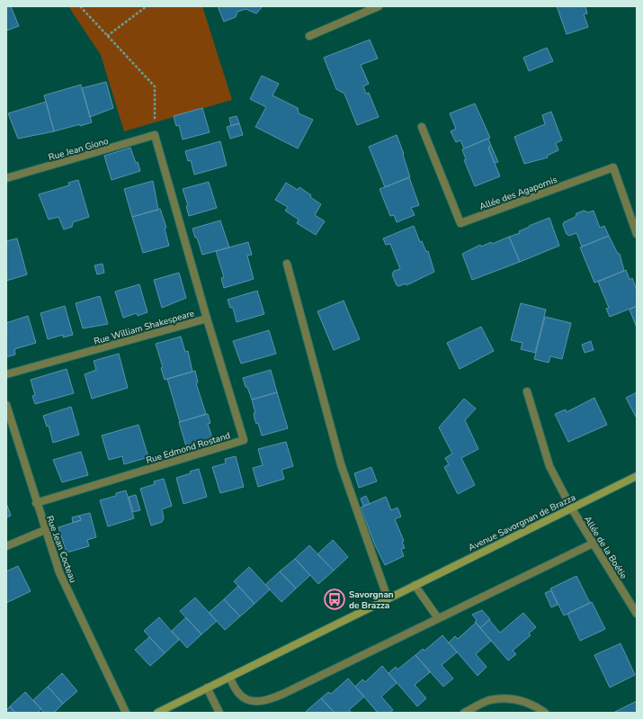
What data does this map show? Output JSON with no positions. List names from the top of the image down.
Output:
{
  "streets": {
    "street": [
      "Rue Jean Giono",
      "Allée des Agapornis",
      "Rue William Shakespeare",
      "Rue Edmond Rostand",
      "Avenue Savorgnan de Brazza",
      "Allée de la Boétie",
      "Rue Jean Cocteau"
    ]
  },
  "crossings": [
    ["Rue Jean Giono", "Rue William Shakespeare"],
    ["Rue William Shakespeare", "Rue Edmond Rostand"],
    ["Rue Edmond Rostand", "Rue Jean Cocteau"],
    ["Avenue Savorgnan de Brazza", "Allée de la Boétie"]
  ],
  "places": {
    "bus stop": ["Savorgnan de Brazza"]
  }
}
